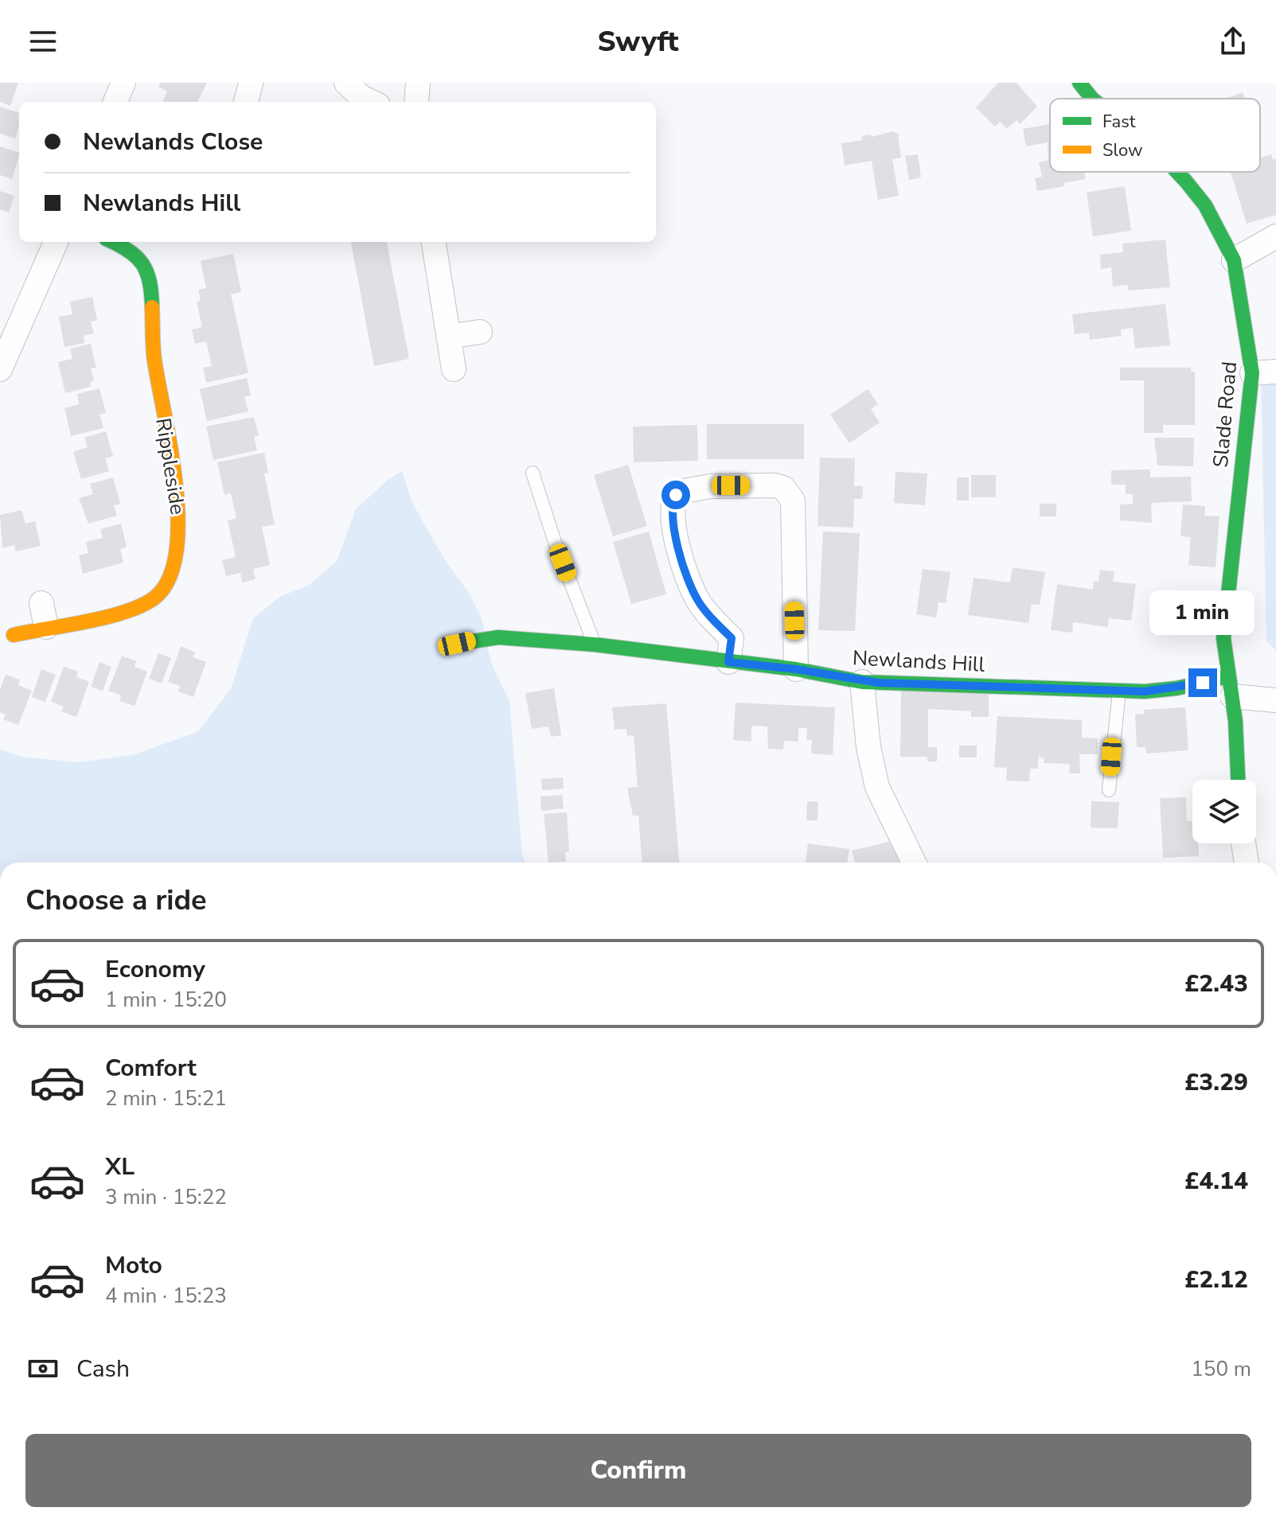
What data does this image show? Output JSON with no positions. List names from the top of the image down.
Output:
{
  "streets": {
    "street": ["Slade Road", "Rippleside", "Newlands Hill"]
  },
  "crossings": [
    ["Slade Road", "Newlands Hill"]
  ],
  "legend": ["Fast", "Slow"],
  "page": {
    "header": "Swyft",
    "banner": ["Newlands Close", "Newlands Hill"],
    "bubble": "1 min",
    "heading": "Choose a ride",
    "list": [
      {
        "name": "Economy",
        "note": "1 min · 15:20",
        "value": "£2.43"
      },
      {
        "name": "Comfort",
        "note": "2 min · 15:21",
        "value": "£3.29"
      },
      {
        "name": "XL",
        "note": "3 min · 15:22",
        "value": "£4.14"
      },
      {
        "name": "Moto",
        "note": "4 min · 15:23",
        "value": "£2.12"
      }
    ],
    "pay": ["Cash", "150 m"],
    "buttons": "Confirm"
  }
}
